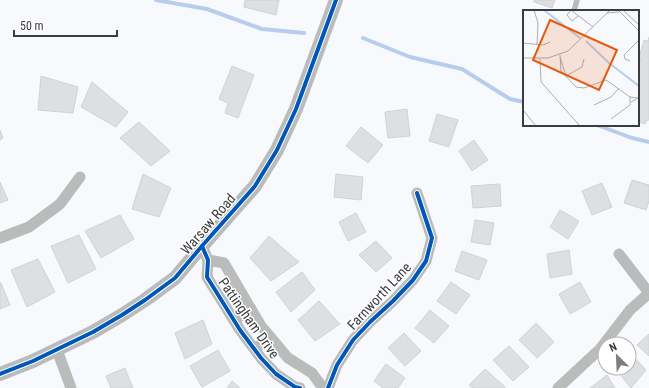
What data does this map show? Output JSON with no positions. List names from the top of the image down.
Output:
{
  "streets": {
    "street": ["Warsaw Road", "Farnworth Lane", "Pattingham Drive"]
  },
  "crossings": [
    ["Warsaw Road", "Pattingham Drive"]
  ],
  "scale_bar": "50 m",
  "north": "top left"
}
